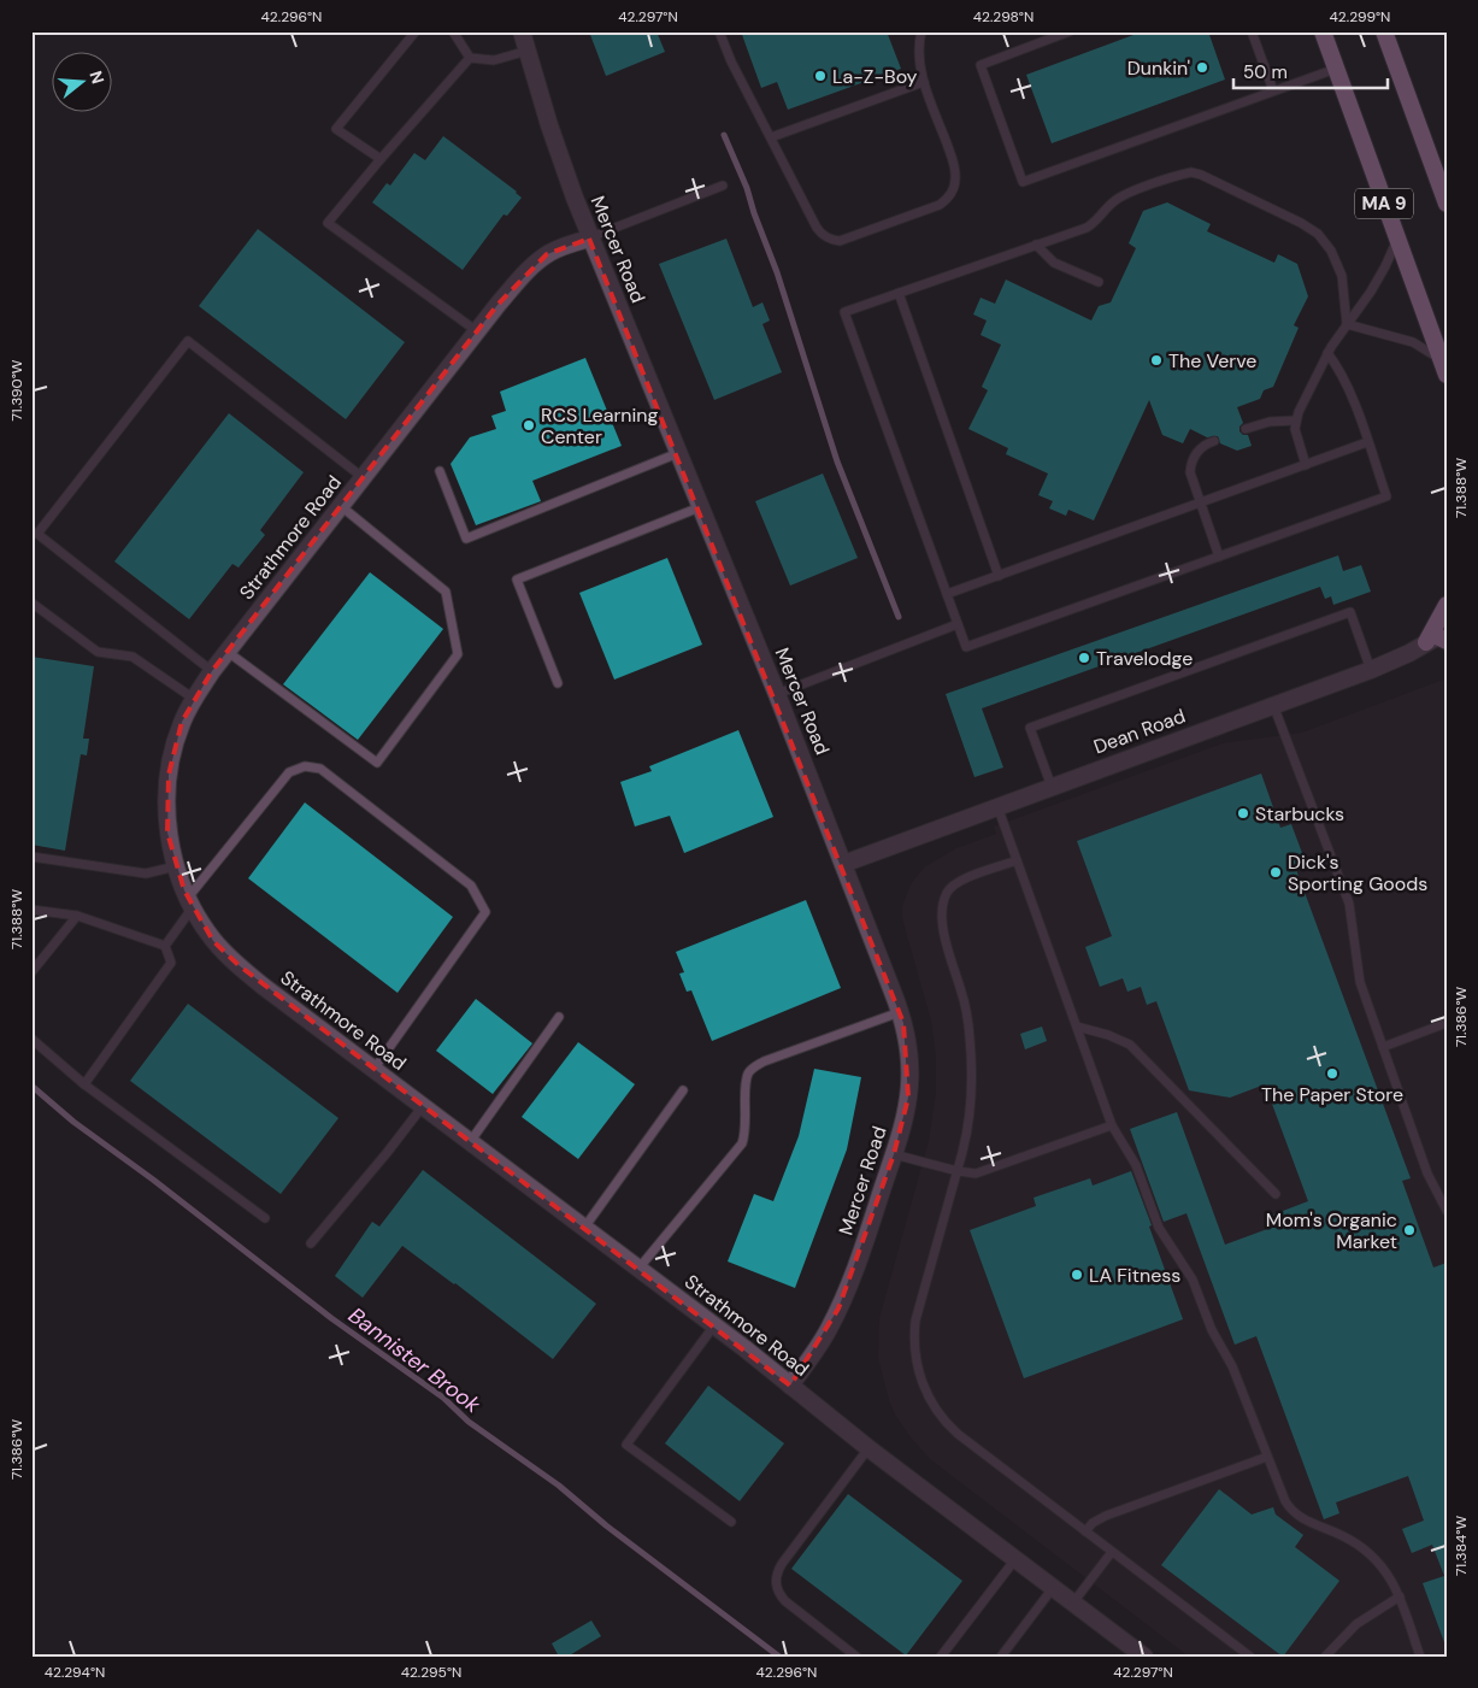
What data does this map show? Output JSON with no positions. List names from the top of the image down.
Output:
{
  "streets": {
    "highway": ["MA 9"],
    "street": ["Mercer Road", "Strathmore Road", "Dean Road"]
  },
  "crossings": [
    ["Mercer Road", "Strathmore Road"],
    ["Mercer Road", "Dean Road"]
  ],
  "water": ["Bannister Brook"],
  "places": [
    "Dunkin'",
    "La-Z-Boy",
    "The Verve",
    "RCS Learning Center",
    "Travelodge",
    "Starbucks",
    "Dick's Sporting Goods",
    "The Paper Store",
    "Mom's Organic Market",
    "LA Fitness"
  ],
  "scale_bar": "50 m",
  "north": "right",
  "coordinates": [
    "42.296°N",
    "42.297°N",
    "42.298°N",
    "42.299°N",
    "71.390°W",
    "71.388°W",
    "71.386°W",
    "71.384°W",
    "42.294°N",
    "42.295°N"
  ]
}
